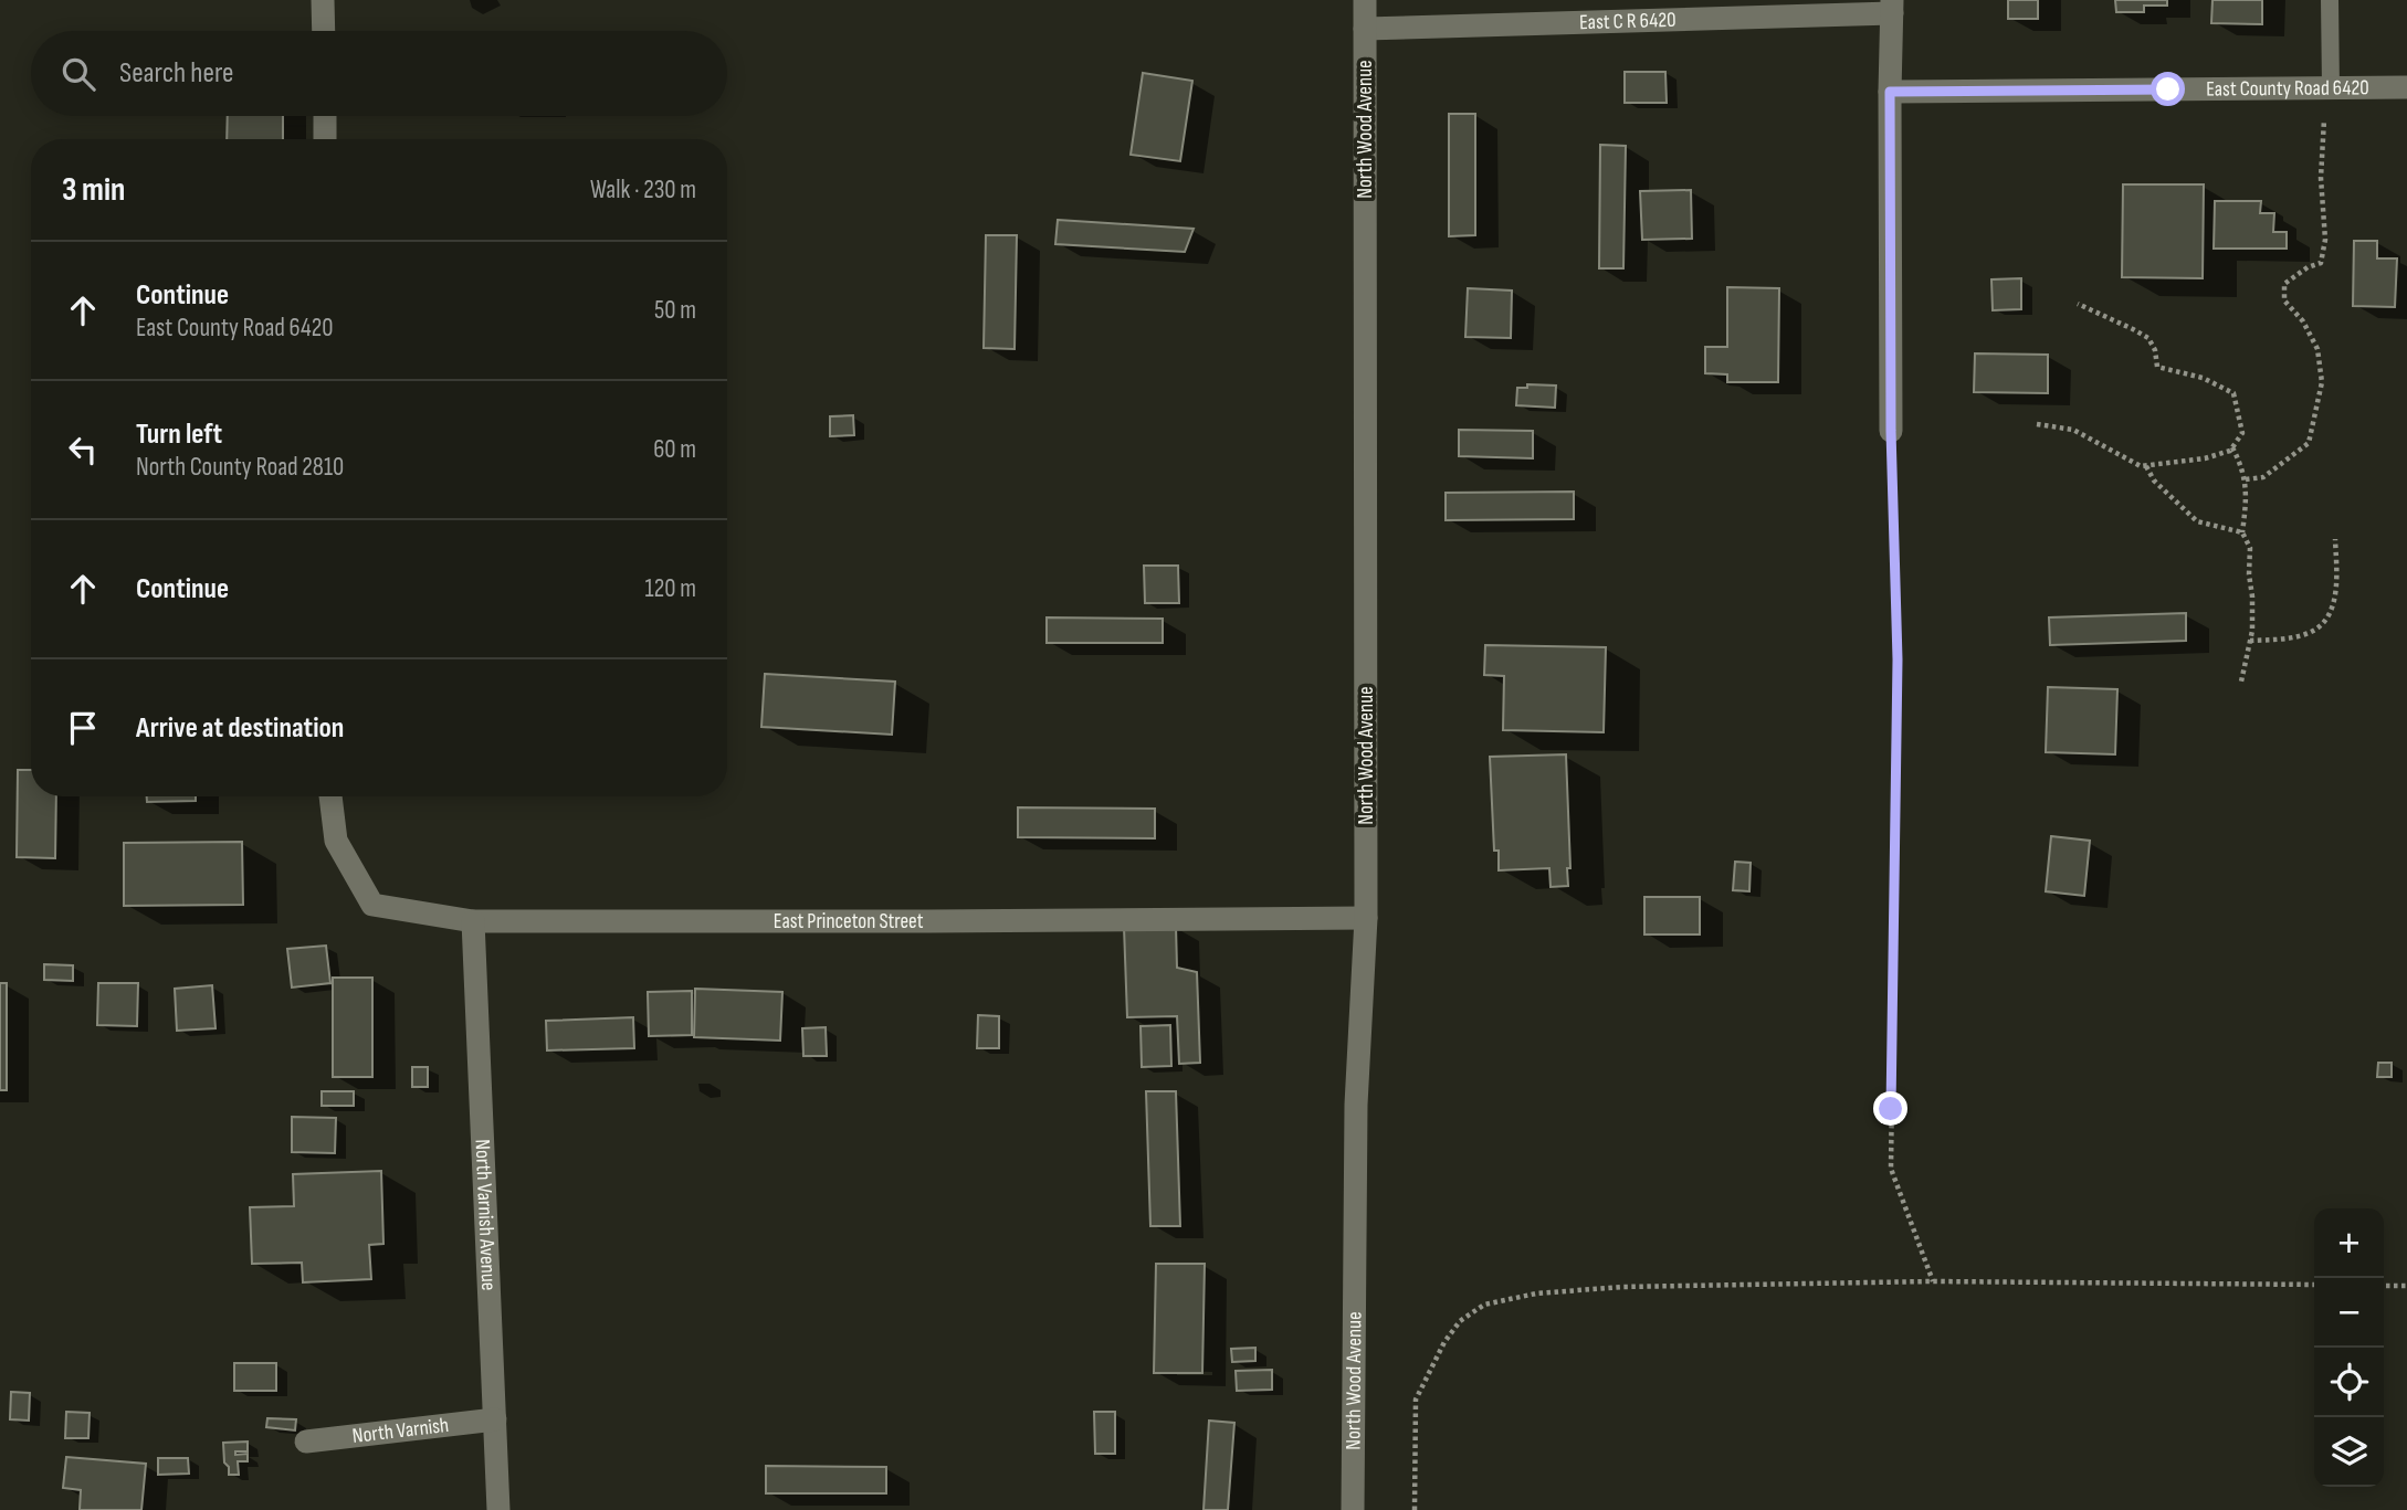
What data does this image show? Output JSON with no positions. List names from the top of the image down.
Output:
{
  "streets": {
    "street": [
      "East C R 6420",
      "East County Road 6420",
      "North Wood Avenue",
      "East Princeton Street",
      "North Varnish Avenue",
      "North Varnish"
    ]
  },
  "crossings": [
    ["East C R 6420", "North Wood Avenue"],
    ["North Wood Avenue", "East Princeton Street"],
    ["East Princeton Street", "North Varnish Avenue"],
    ["North Varnish Avenue", "North Varnish"]
  ],
  "page": {
    "search": "Search here",
    "heading": ["3 min", "Walk · 230 m"],
    "list": [
      ["Continue", "East County Road 6420", "50 m"],
      ["Turn left", "North County Road 2810", "60 m"],
      ["Continue", "120 m"],
      "Arrive at destination"
    ],
    "map_buttons": ["+", "−"]
  }
}
